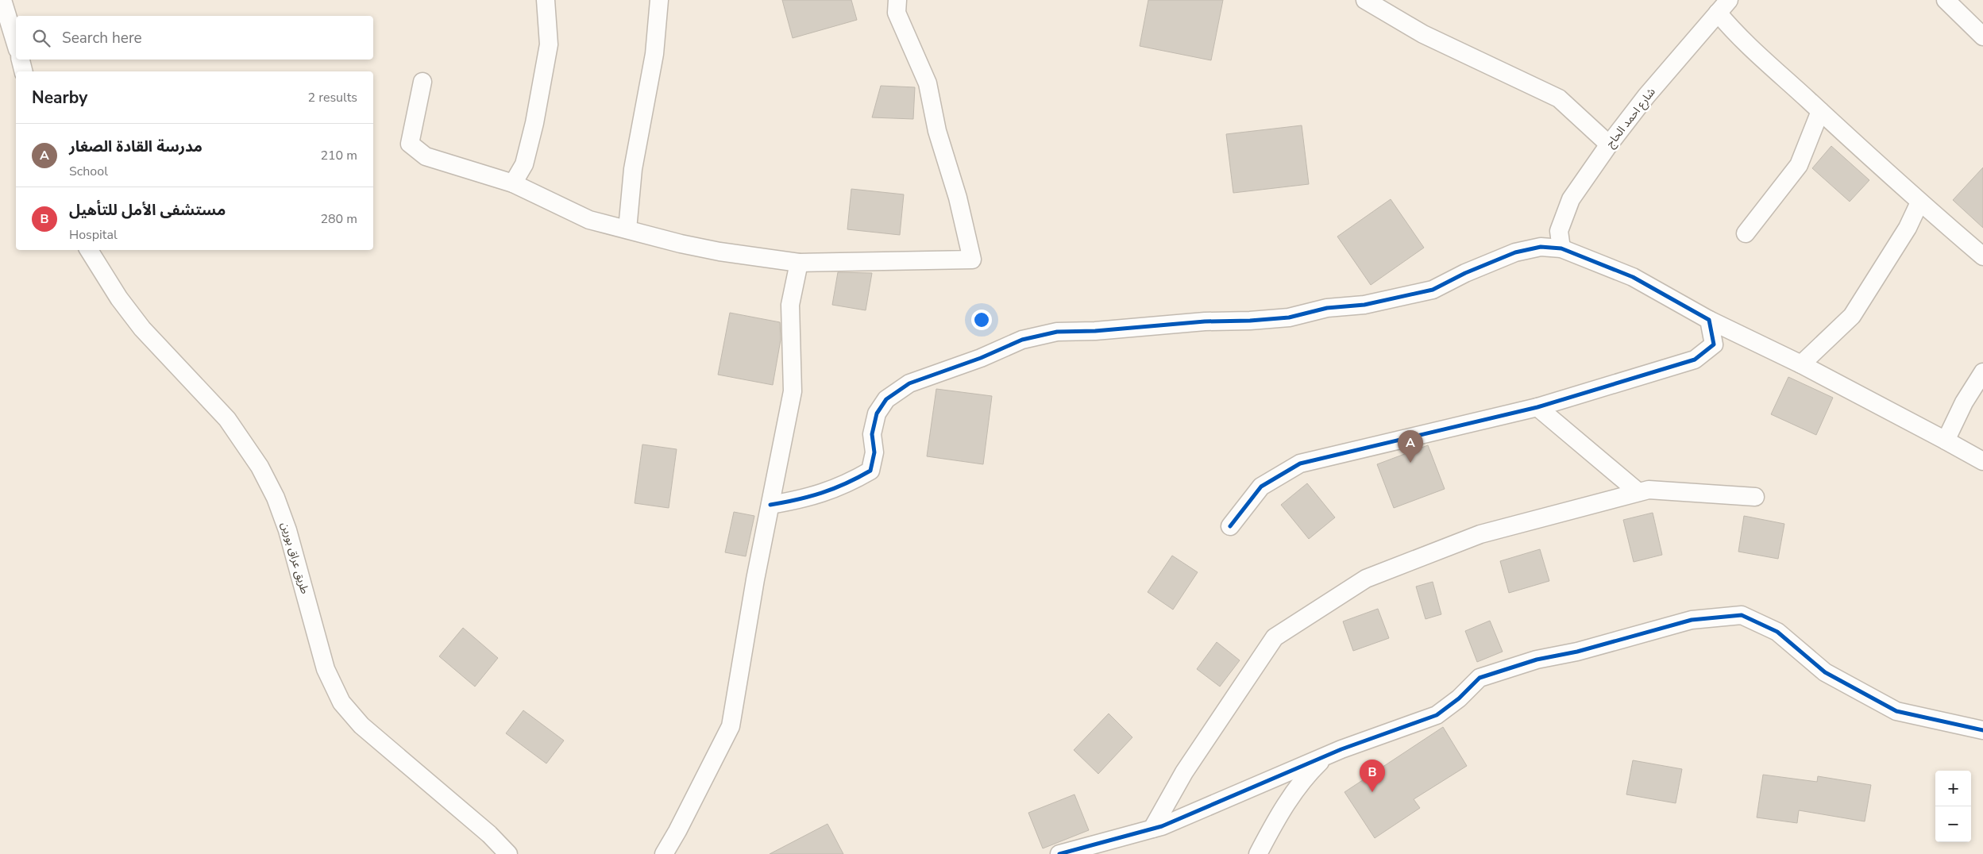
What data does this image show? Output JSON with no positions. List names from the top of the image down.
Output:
{
  "streets": {
    "street": ["شارع احمد الحاج", "طريق عراق بورين"]
  },
  "page": {
    "search": "Search here",
    "heading": ["Nearby", "2 results"],
    "list": [
      {
        "mark": "A",
        "name": "مدرسة القادة الصغار",
        "note": "School",
        "value": "210 m"
      },
      {
        "mark": "B",
        "name": "مستشفى الأمل للتأهيل",
        "note": "Hospital",
        "value": "280 m"
      }
    ],
    "pins": ["A", "B"],
    "map_buttons": ["+", "−"]
  }
}
